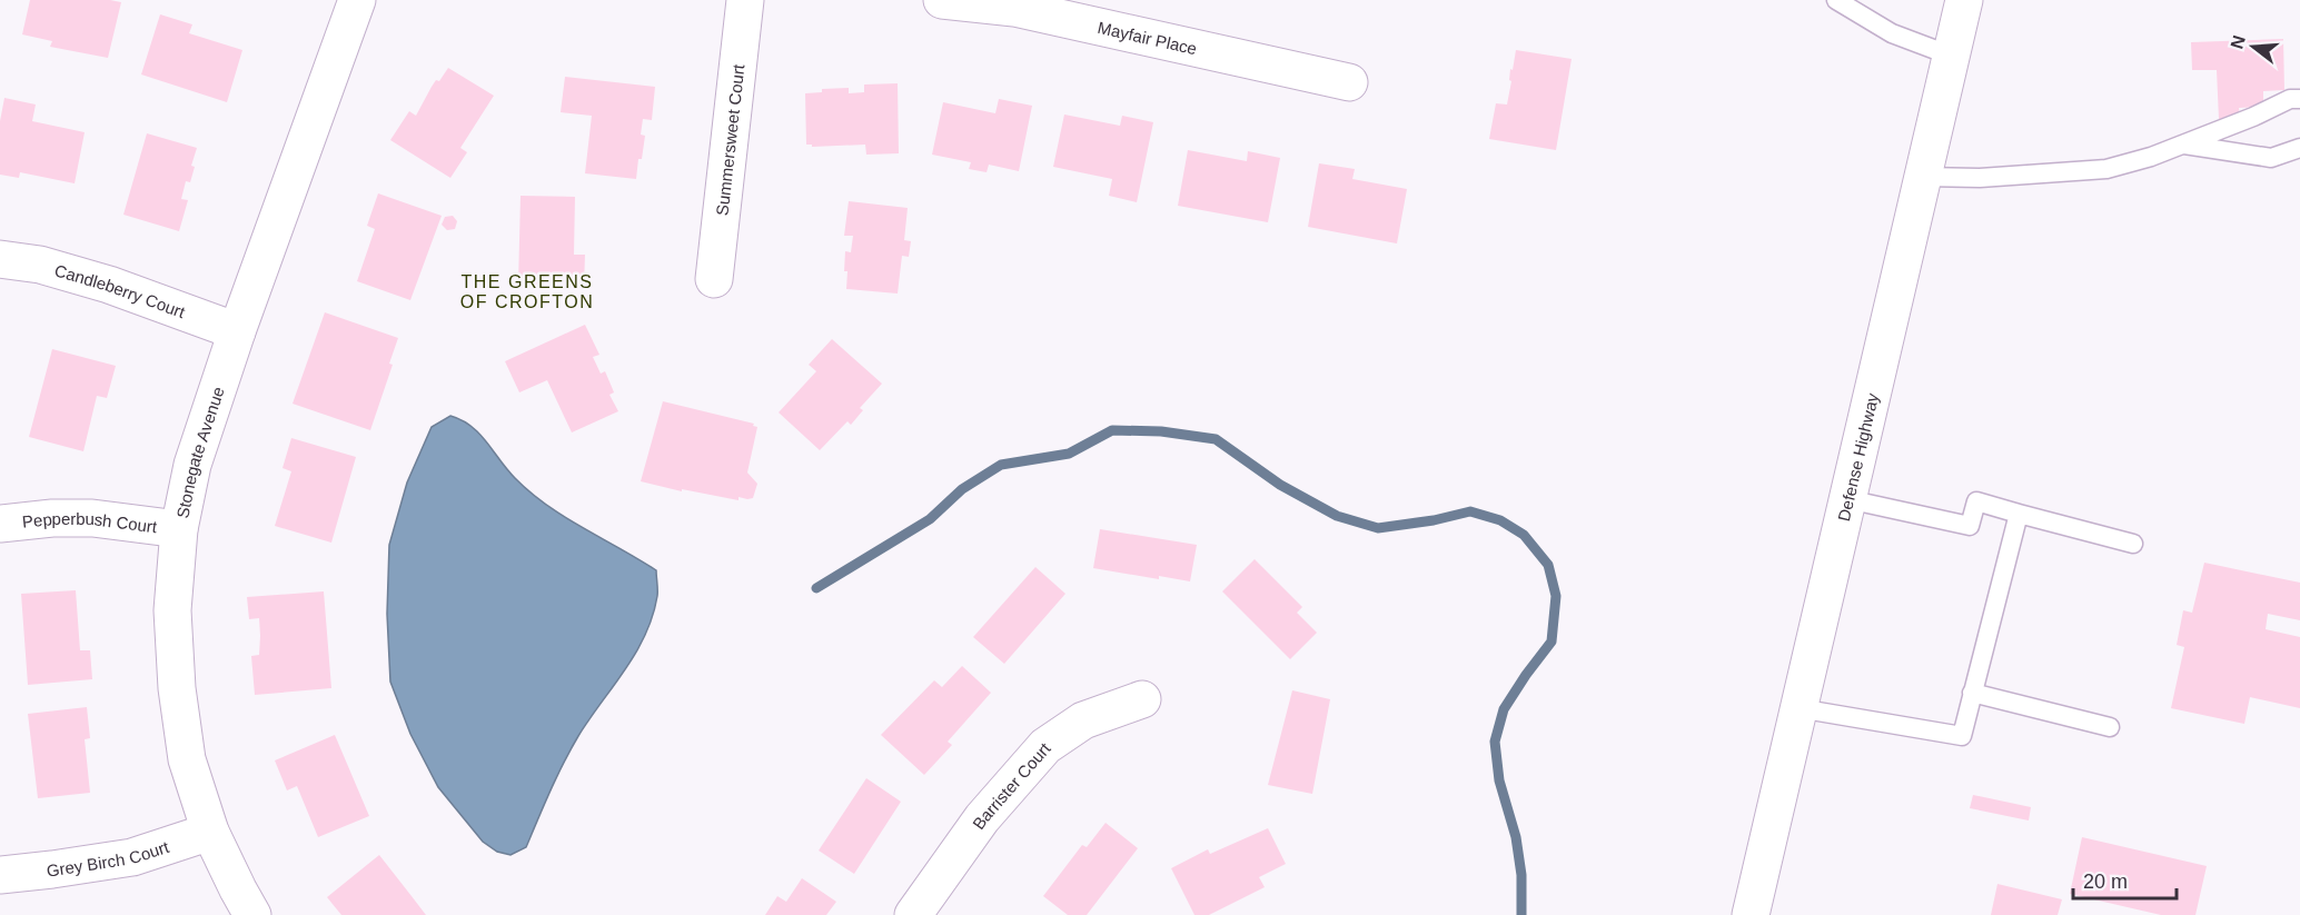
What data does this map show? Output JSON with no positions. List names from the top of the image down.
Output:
{
  "streets": {
    "street": [
      "Mayfair Place",
      "Summersweet Court",
      "Candleberry Court",
      "Stonegate Avenue",
      "Defense Highway",
      "Pepperbush Court",
      "Barrister Court",
      "Grey Birch Court"
    ]
  },
  "crossings": [
    ["Candleberry Court", "Stonegate Avenue"],
    ["Stonegate Avenue", "Pepperbush Court"],
    ["Stonegate Avenue", "Grey Birch Court"]
  ],
  "districts": ["THE GREENS OF CROFTON"],
  "scale_bar": "20 m",
  "north": "left"
}
